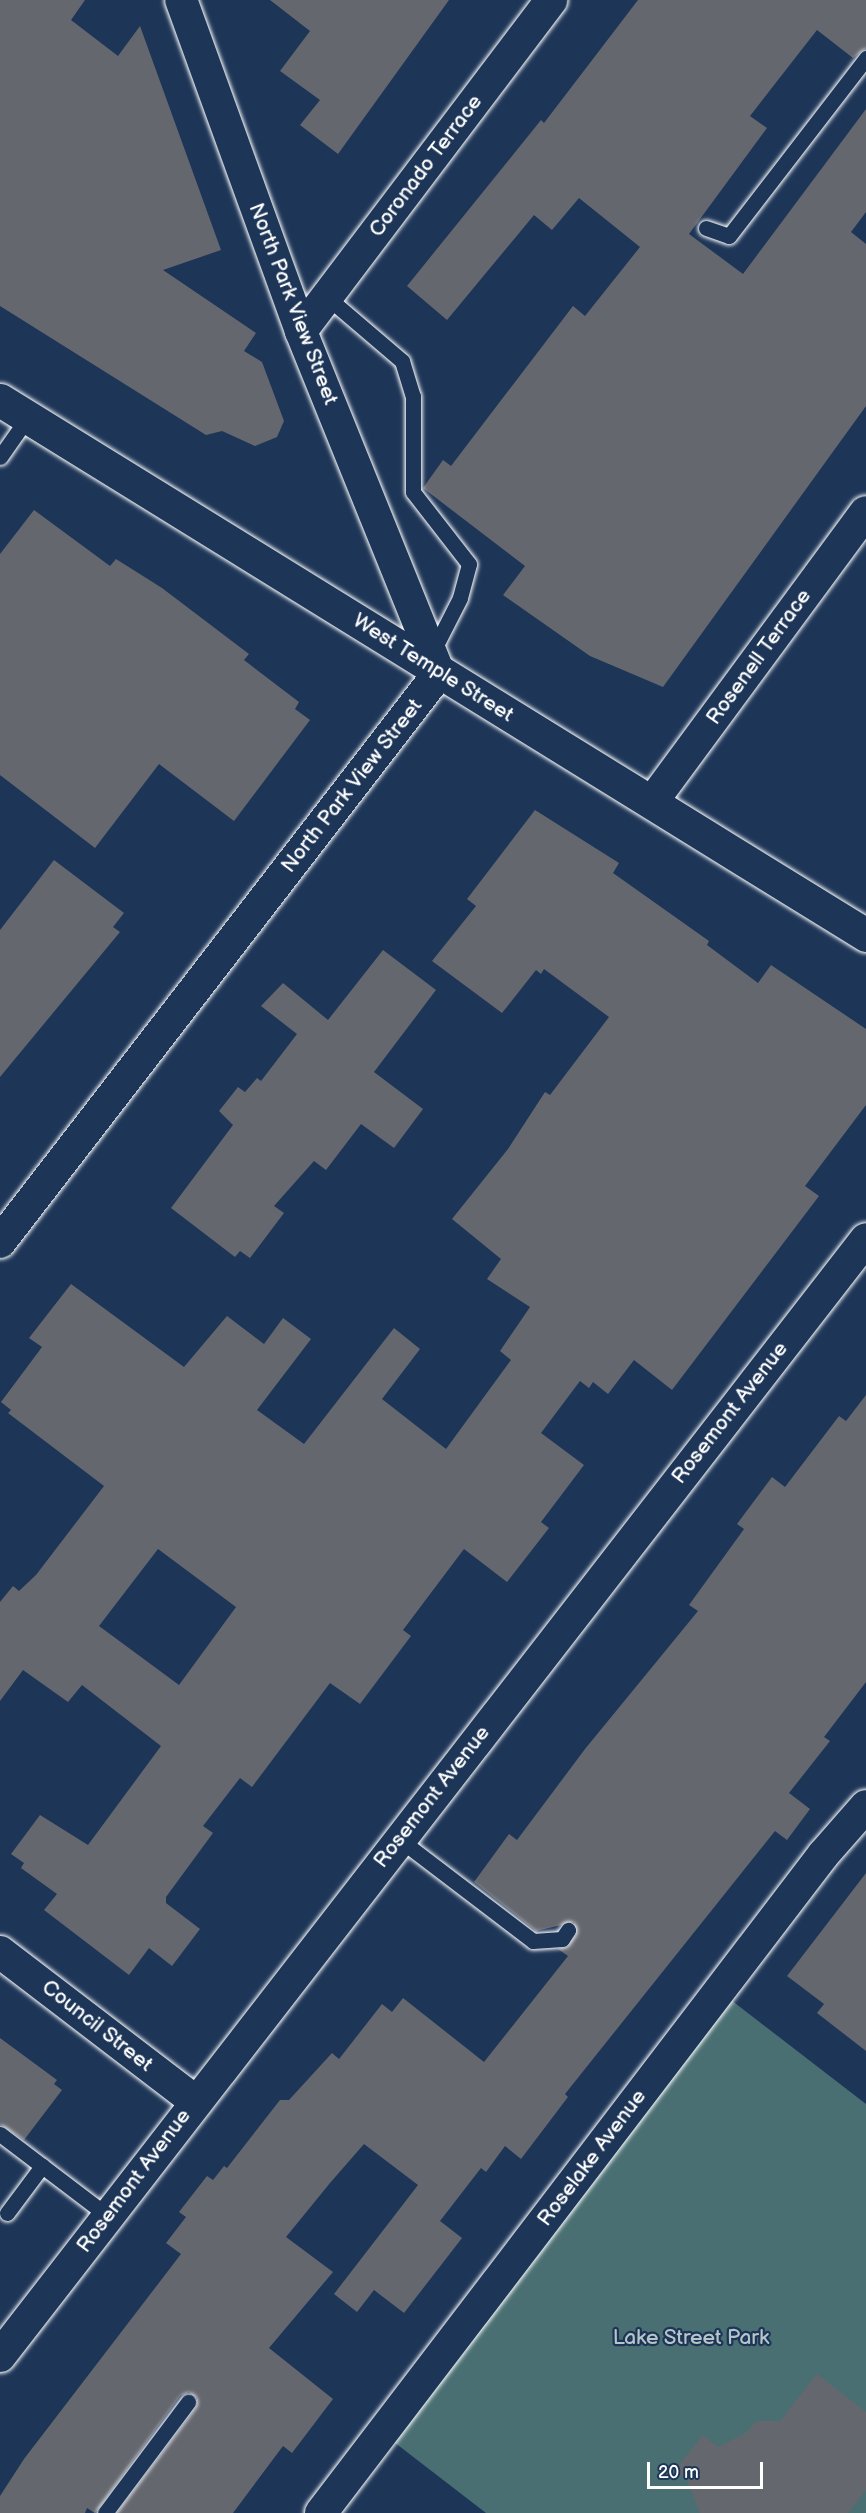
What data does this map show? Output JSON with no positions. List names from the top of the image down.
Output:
{
  "streets": {
    "main road": ["West Temple Street"],
    "street": [
      "Coronado Terrace",
      "North Park View Street",
      "Rosenell Terrace",
      "Rosemont Avenue",
      "Council Street",
      "Roselake Avenue"
    ]
  },
  "crossings": [
    ["Coronado Terrace", "North Park View Street"],
    ["North Park View Street", "West Temple Street"],
    ["Rosenell Terrace", "West Temple Street"],
    ["Rosemont Avenue", "Council Street"]
  ],
  "parks": ["Lake Street Park"],
  "scale_bar": "20 m"
}
